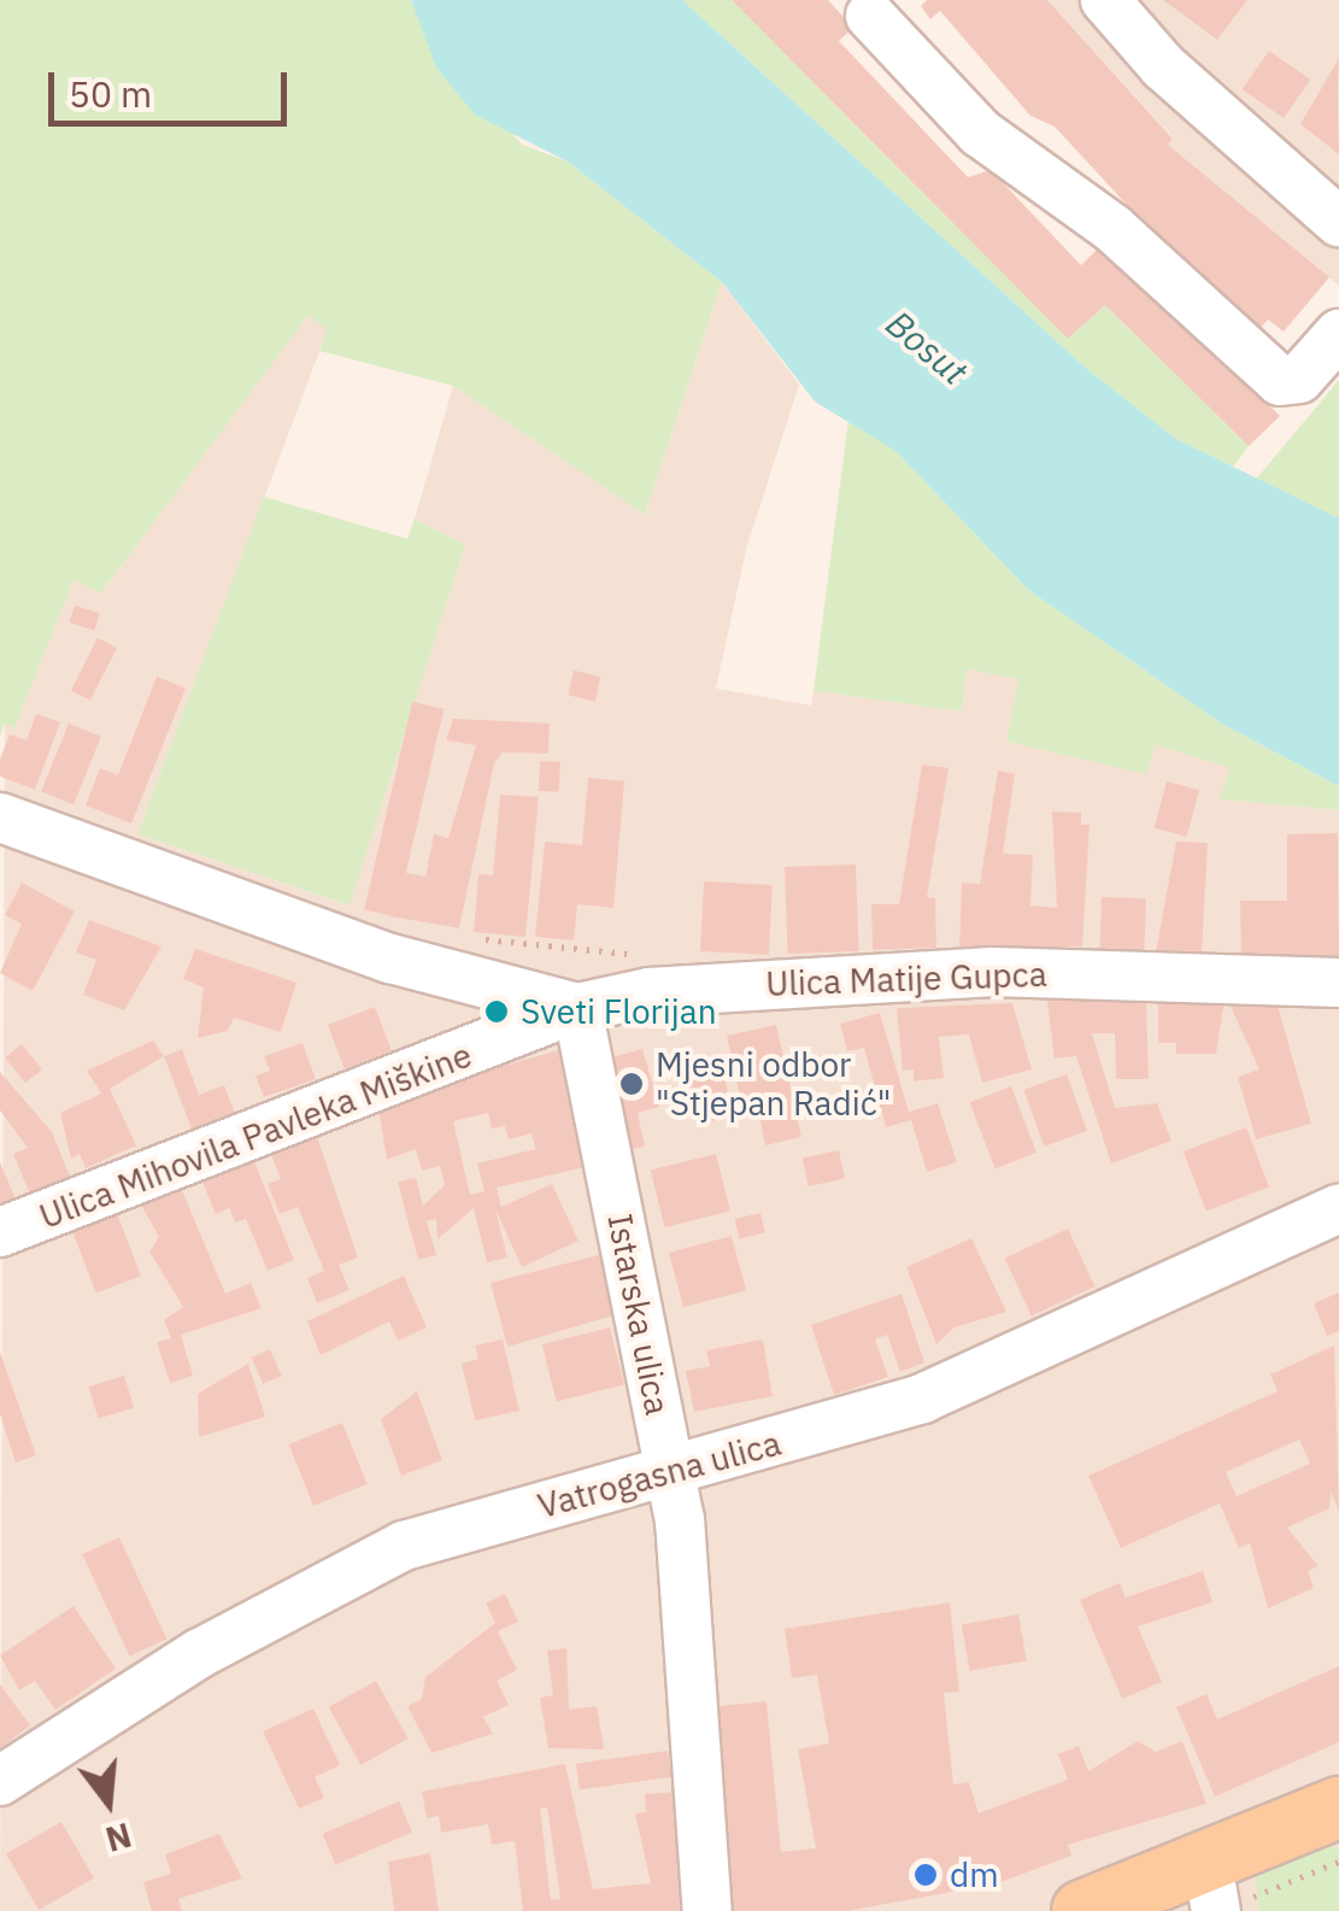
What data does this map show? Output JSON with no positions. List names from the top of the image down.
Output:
{
  "streets": {
    "street": [
      "Ulica Matije Gupca",
      "Ulica Mihovila Pavleka Miškine",
      "Istarska ulica",
      "Vatrogasna ulica"
    ]
  },
  "crossings": [
    ["Ulica Matije Gupca", "Ulica Mihovila Pavleka Miškine"],
    ["Ulica Matije Gupca", "Istarska ulica"],
    ["Ulica Mihovila Pavleka Miškine", "Istarska ulica"],
    ["Istarska ulica", "Vatrogasna ulica"]
  ],
  "water": ["Bosut"],
  "places": ["Sveti Florijan", "Mjesni odbor \"Stjepan Radić\"", "dm"],
  "scale_bar": "50 m",
  "north": "bottom"
}
